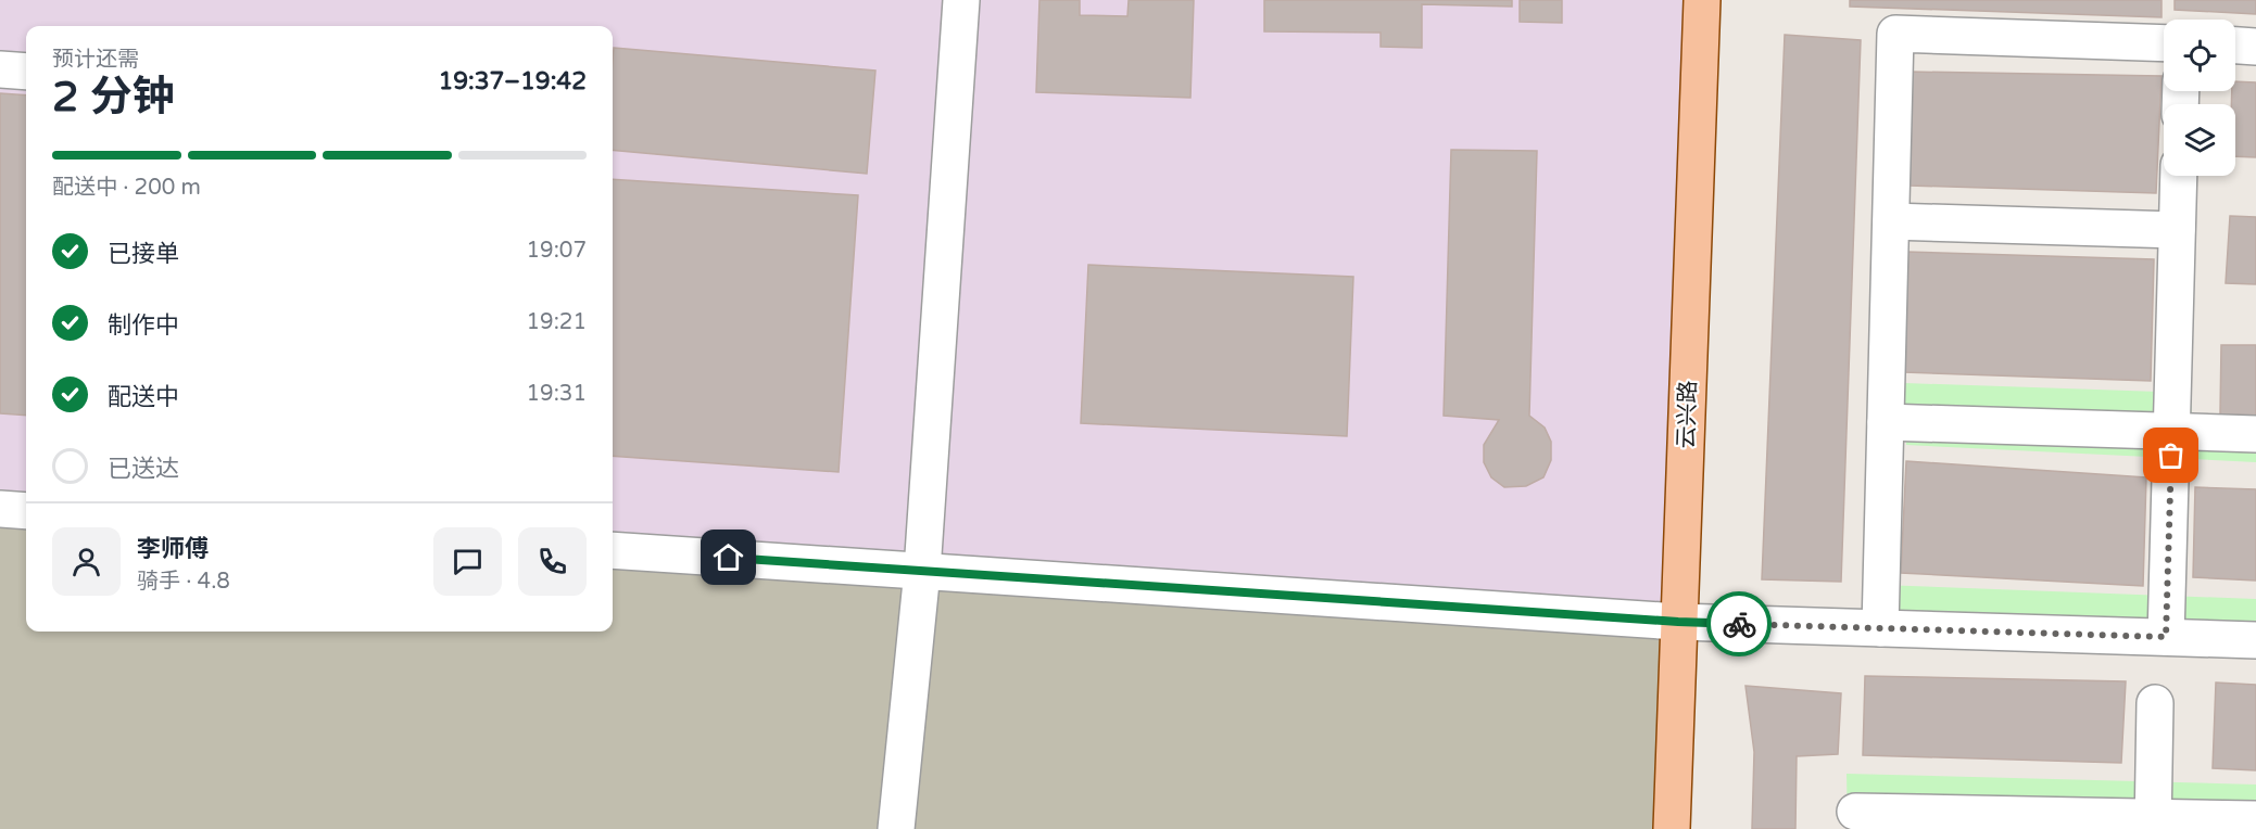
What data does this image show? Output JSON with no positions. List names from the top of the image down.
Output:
{
  "streets": {
    "main road": ["云兴路"]
  },
  "page": {
    "heading": ["2 分钟", "预计还需", "19:37–19:42"],
    "panel": ["李师傅", "骑手 · 4.8"],
    "bar": "配送中 · 200 m",
    "list": [
      ["已接单", "19:07"],
      ["制作中", "19:21"],
      ["配送中", "19:31"],
      "已送达"
    ]
  }
}
